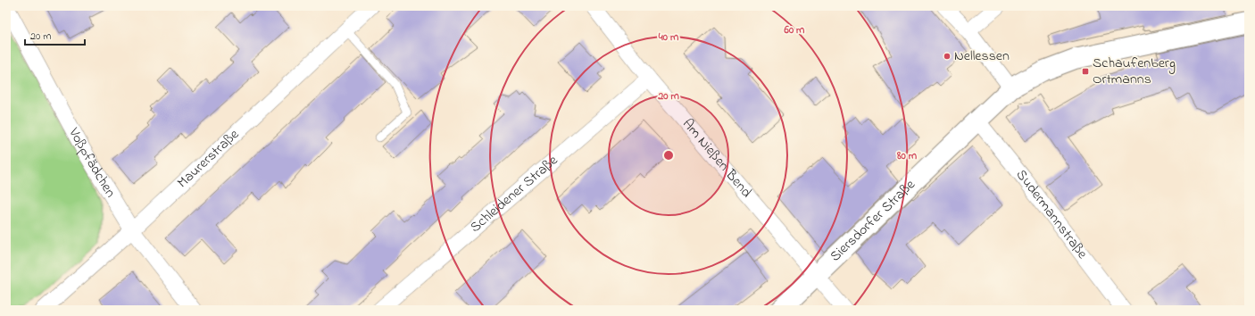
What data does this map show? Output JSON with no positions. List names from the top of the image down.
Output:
{
  "streets": {
    "street": [
      "Maurerstraße",
      "Am Nießen Bend",
      "Voßpfädchen",
      "Schleidener Straße",
      "Sudermannstraße",
      "Siersdorfer Straße"
    ]
  },
  "crossings": [
    ["Maurerstraße", "Voßpfädchen"],
    ["Am Nießen Bend", "Schleidener Straße"],
    ["Am Nießen Bend", "Siersdorfer Straße"],
    ["Sudermannstraße", "Siersdorfer Straße"]
  ],
  "places": {
    "other": ["Nellessen"],
    "transit": ["Schaufenberg Ortmanns"]
  },
  "scale_bar": "20 m",
  "rings": [
    "60 m",
    "40 m",
    "20 m",
    "80 m"
  ]
}
